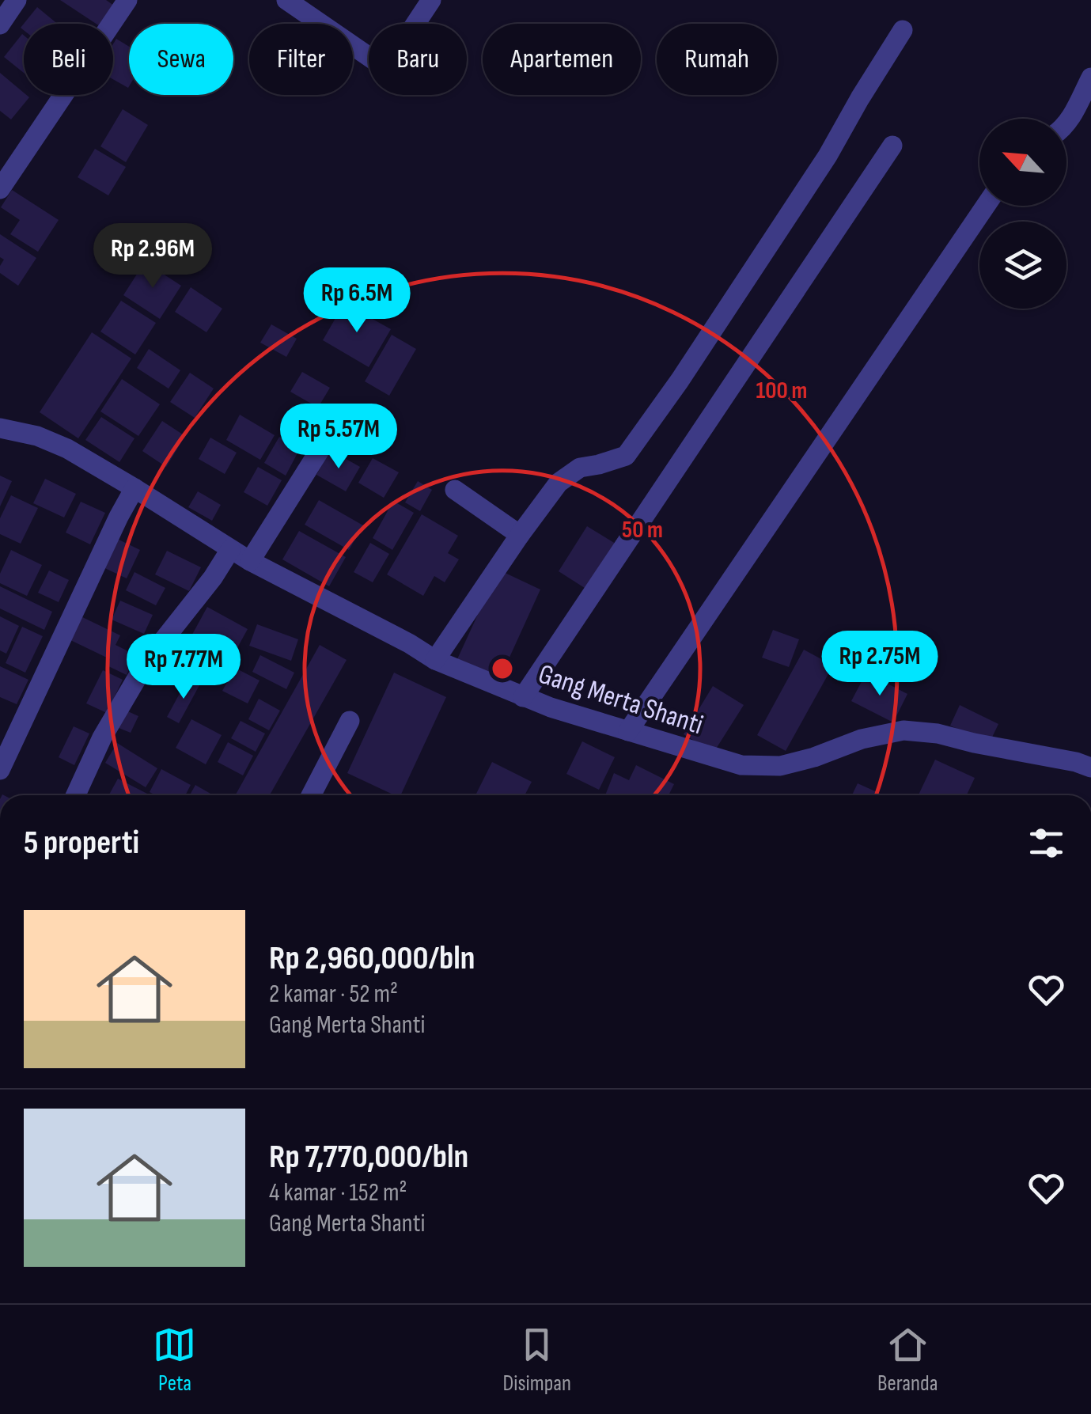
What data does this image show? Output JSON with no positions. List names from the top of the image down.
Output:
{
  "streets": {
    "street": ["Gang Merta Shanti"]
  },
  "north": "top left",
  "page": {
    "chip": [
      "Beli",
      "Sewa",
      "Filter",
      "Baru",
      "Apartemen",
      "Rumah"
    ],
    "price": [
      "Rp 2.96M",
      "Rp 6.5M",
      "Rp 5.57M",
      "Rp 2.75M",
      "Rp 7.77M"
    ],
    "heading": "5 properti",
    "list": [
      {
        "name": "Rp 2,960,000/bln",
        "note": "2 kamar · 52 m² · Gang Merta Shanti"
      },
      {
        "name": "Rp 7,770,000/bln",
        "note": "4 kamar · 152 m² · Gang Merta Shanti"
      }
    ],
    "tabs": ["Peta", "Disimpan", "Beranda"]
  },
  "rings": ["100 m", "50 m"]
}
